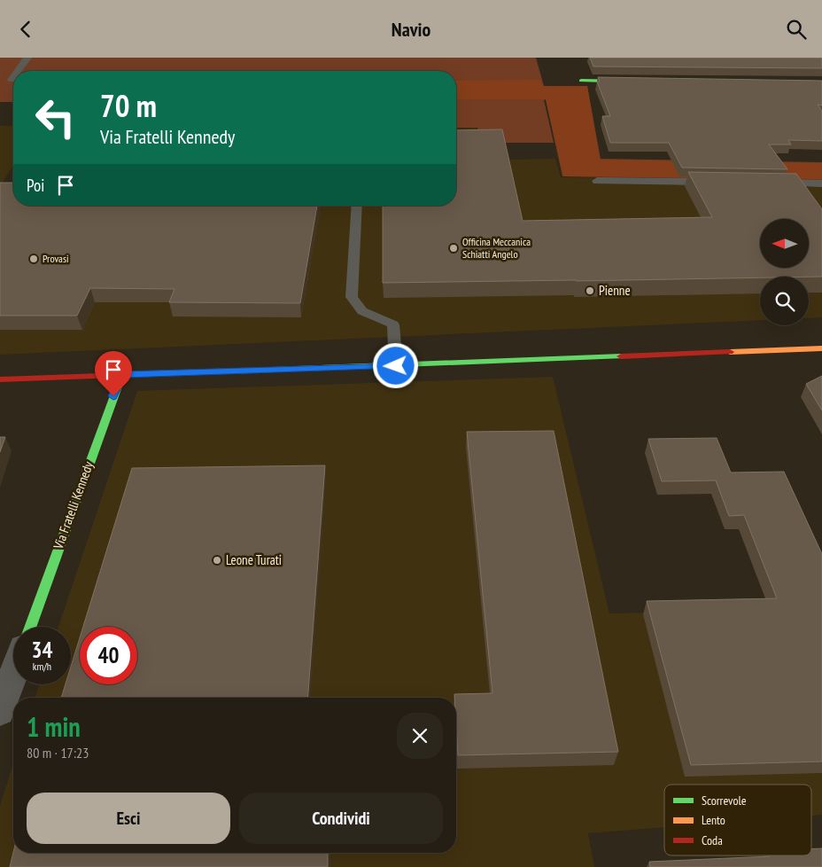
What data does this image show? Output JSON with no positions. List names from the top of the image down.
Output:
{
  "streets": {
    "street": ["Via Fratelli Kennedy"]
  },
  "places": [
    "Officina Meccanica Schiatti Angelo",
    "Provasi",
    "Pienne",
    "Leone Turati"
  ],
  "legend": ["Scorrevole", "Lento", "Coda"],
  "north": "left",
  "page": {
    "header": "Navio",
    "turn": ["70 m", "Via Fratelli Kennedy"],
    "then": "Poi",
    "speed": "34 km/h",
    "limit": "40",
    "heading": ["1 min", "80 m · 17:23"],
    "buttons": ["Esci", "Condividi"]
  }
}
